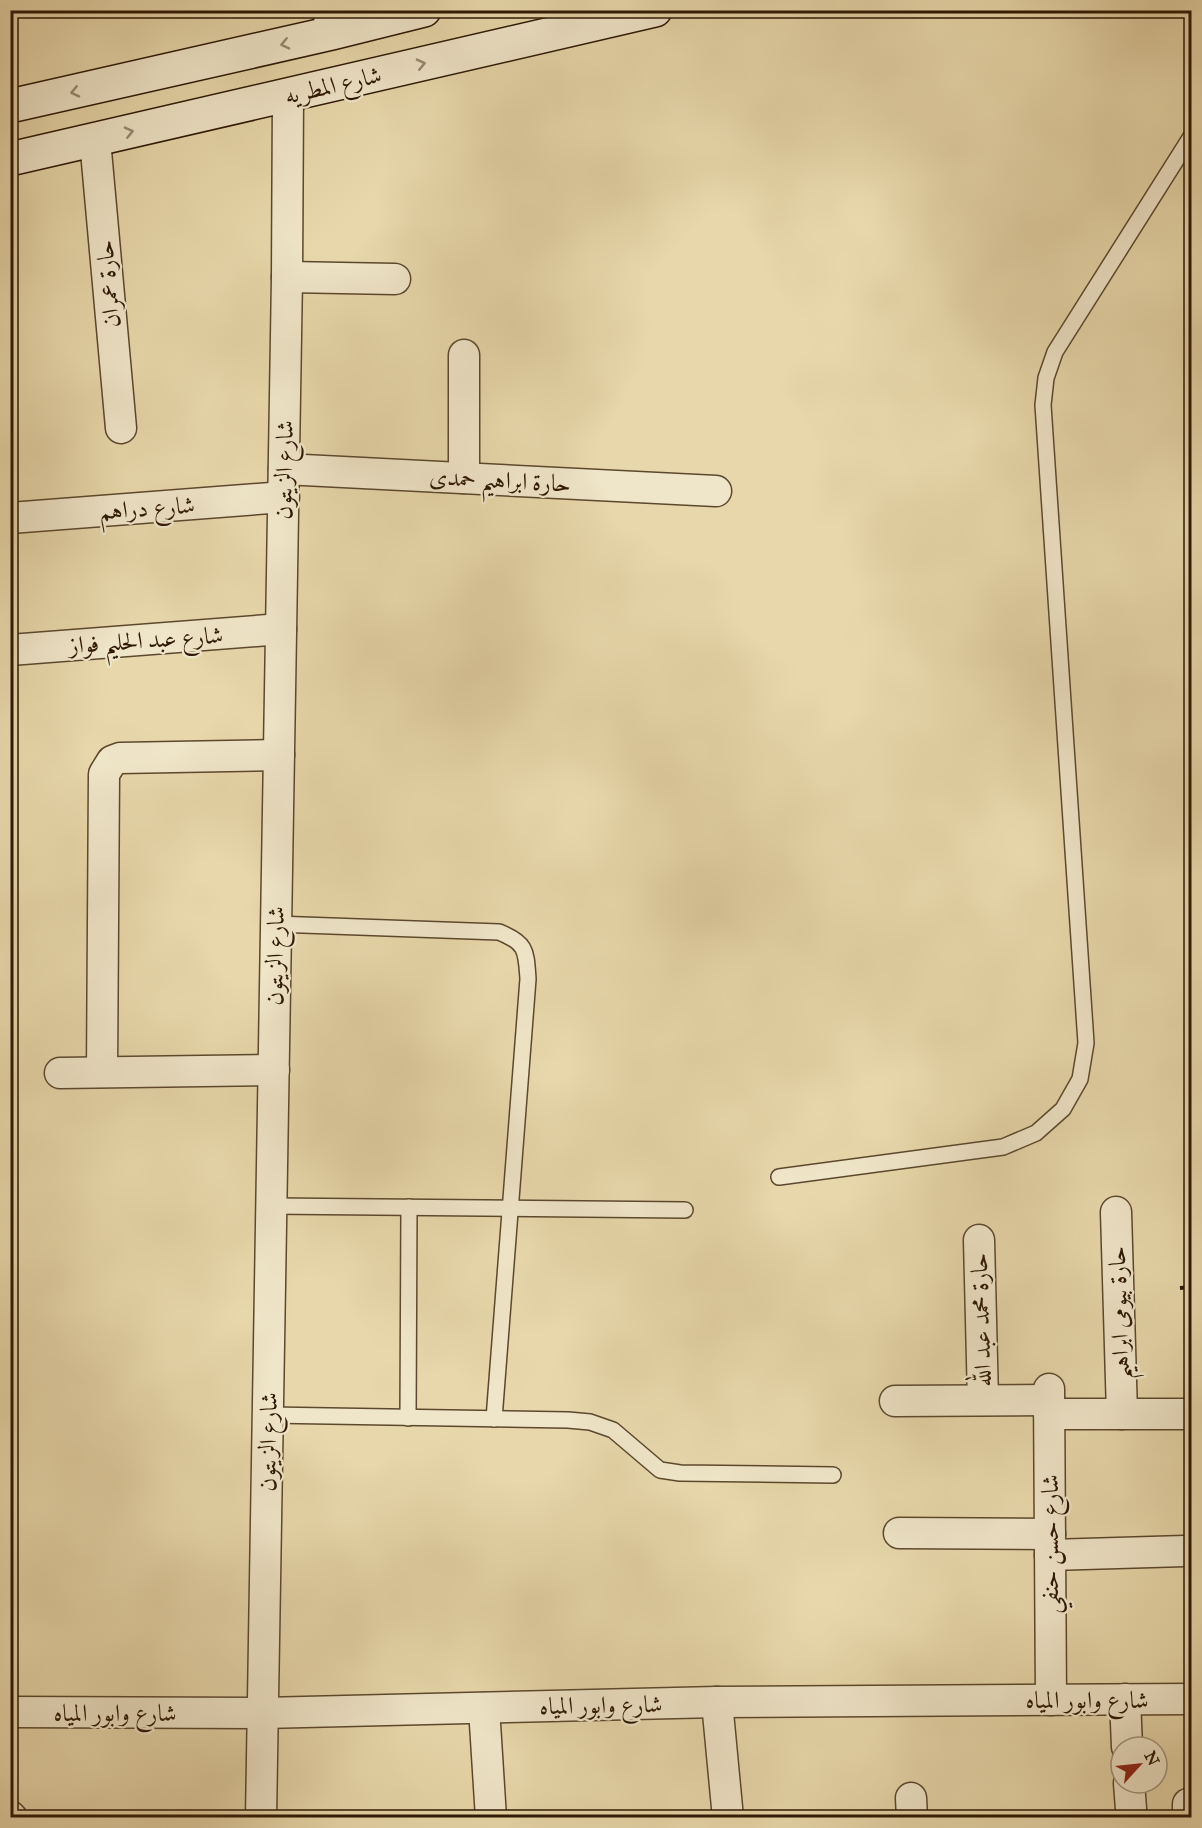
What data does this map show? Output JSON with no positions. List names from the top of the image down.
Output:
{
  "streets": {
    "main road": ["شارع المطريه"],
    "street": [
      "حارة عمران",
      "شارع الزيتون",
      "حارة ابراهيم حمدى",
      "شارع دراهم",
      "شارع عبد الحليم فواز",
      "حارة بيومى ابراهيم",
      "حارة محمد عبد الله",
      "شارع حسن حنفي",
      "شارع وابور المياه"
    ]
  },
  "crossings": [
    ["شارع المطريه", "حارة عمران"],
    ["شارع المطريه", "شارع الزيتون"],
    ["شارع الزيتون", "حارة ابراهيم حمدى"],
    ["شارع الزيتون", "شارع دراهم"],
    ["شارع الزيتون", "شارع عبد الحليم فواز"],
    ["شارع الزيتون", "شارع وابور المياه"],
    ["حارة ابراهيم حمدى", "شارع دراهم"],
    ["شارع حسن حنفي", "شارع وابور المياه"]
  ],
  "north": "top right"
}
